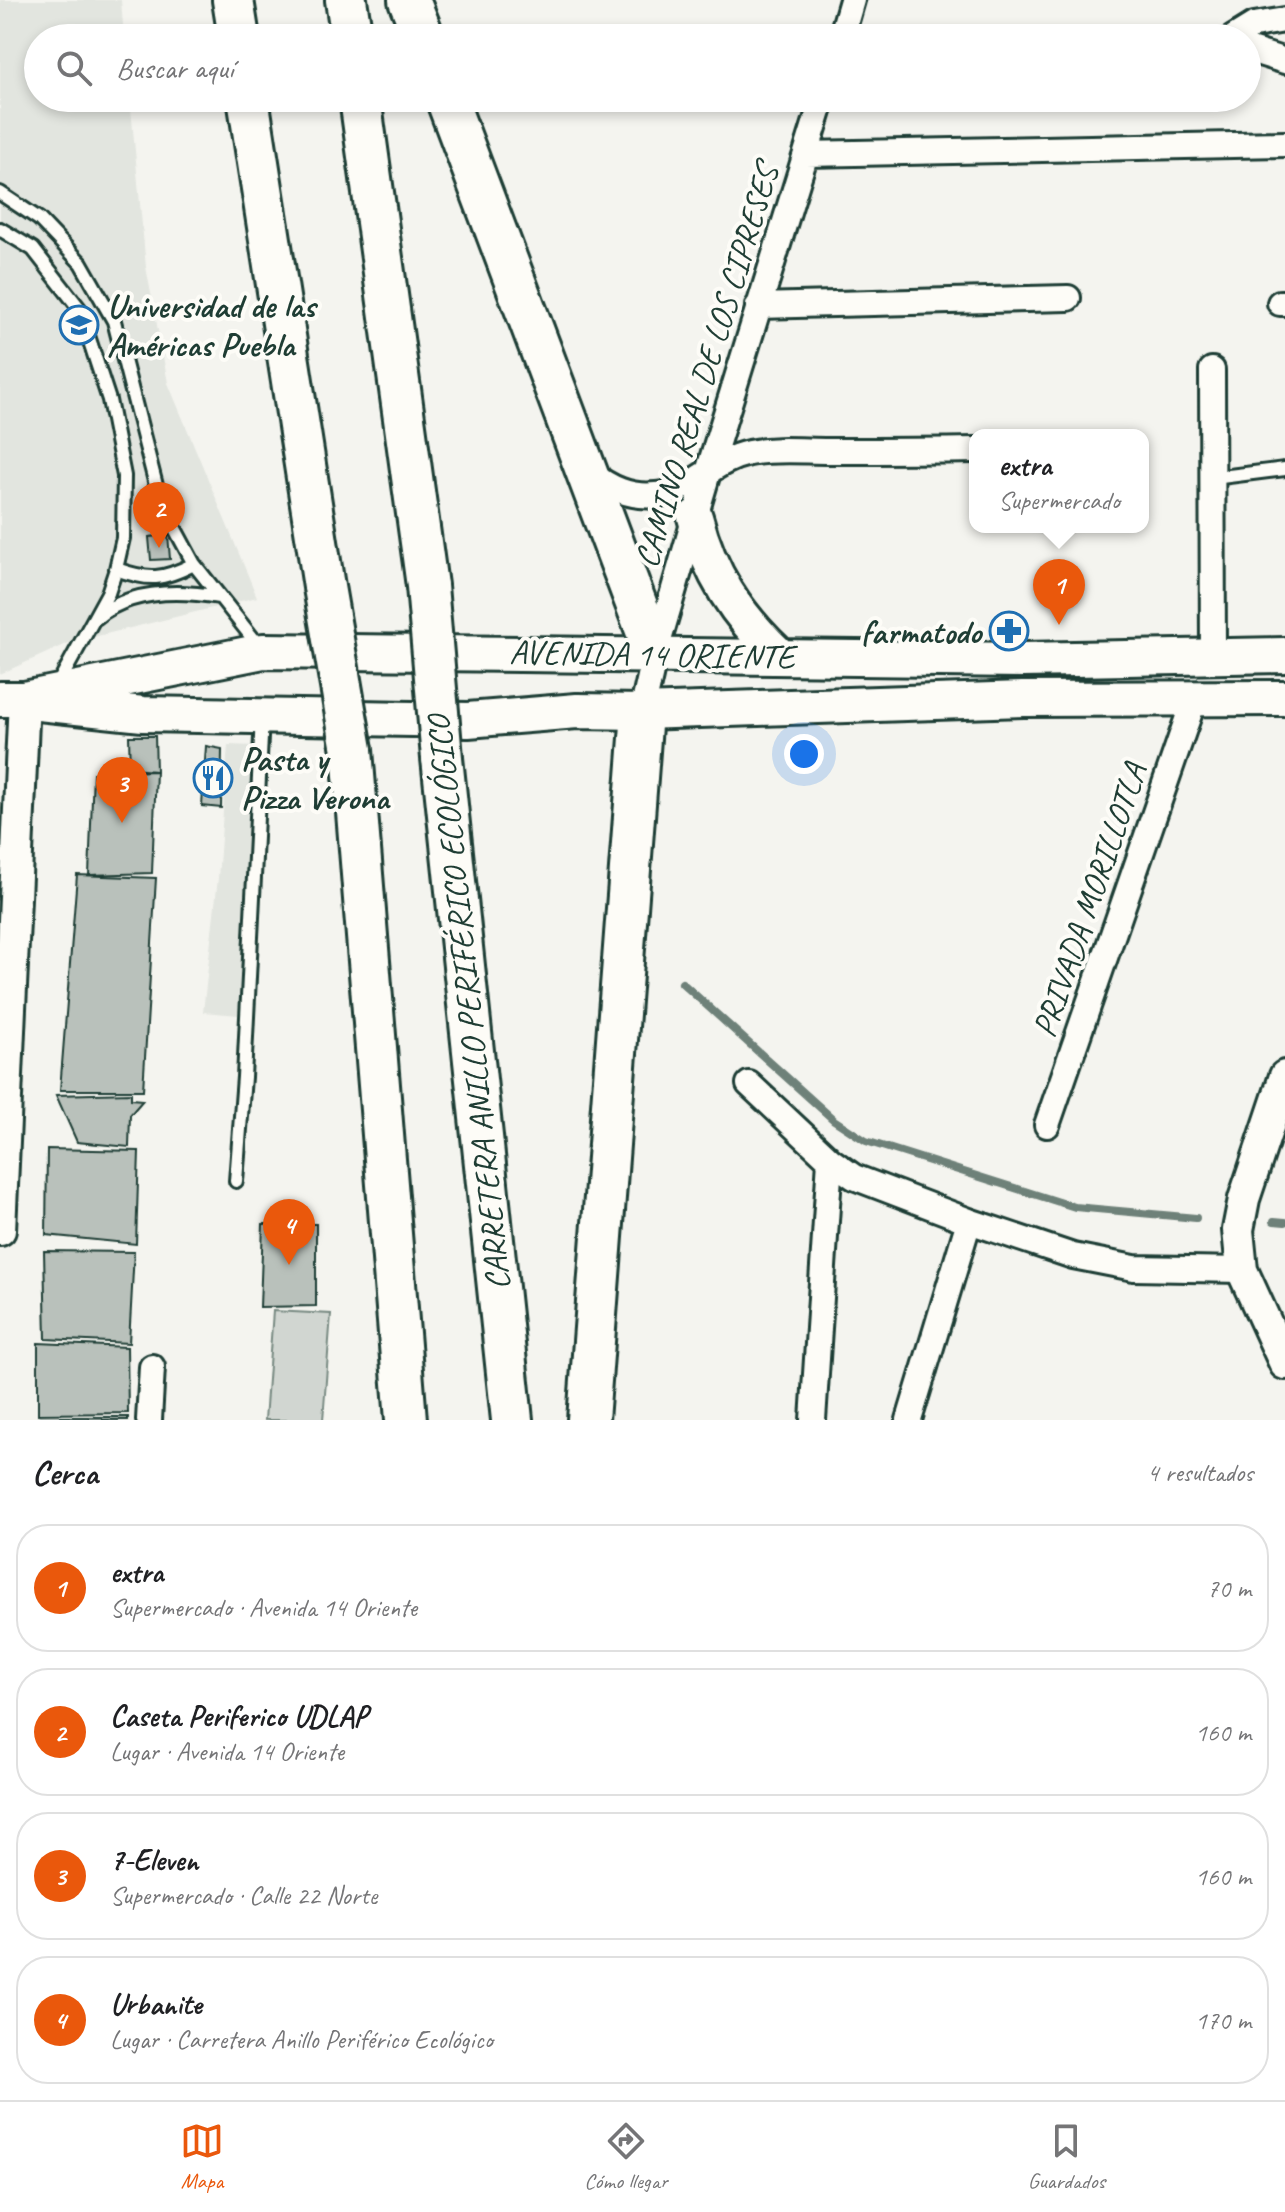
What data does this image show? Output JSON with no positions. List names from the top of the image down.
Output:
{
  "streets": {
    "highway": ["CARRETERA ANILLO PERIFÉRICO ECOLÓGICO"],
    "main road": ["AVENIDA 14 ORIENTE"],
    "street": ["CAMINO REAL DE LOS CIPRESES", "PRIVADA MORILLOTLA"]
  },
  "crossings": [
    ["CAMINO REAL DE LOS CIPRESES", "AVENIDA 14 ORIENTE"],
    ["AVENIDA 14 ORIENTE", "PRIVADA MORILLOTLA"]
  ],
  "places": {
    "school or university": ["Universidad de las Américas Puebla"],
    "pharmacy": ["farmatodo"],
    "restaurant": ["Pasta y Pizza Verona"]
  },
  "page": {
    "search": "Buscar aquí",
    "popup": ["extra", "Supermercado"],
    "pins": [
      "2",
      "1",
      "3",
      "4"
    ],
    "heading": ["Cerca", "4 resultados"],
    "list": [
      {
        "mark": "1",
        "name": "extra",
        "note": "Supermercado · Avenida 14 Oriente",
        "value": "70 m"
      },
      {
        "mark": "2",
        "name": "Caseta Periferico UDLAP",
        "note": "Lugar · Avenida 14 Oriente",
        "value": "160 m"
      },
      {
        "mark": "3",
        "name": "7-Eleven",
        "note": "Supermercado · Calle 22 Norte",
        "value": "160 m"
      },
      {
        "mark": "4",
        "name": "Urbanite",
        "note": "Lugar · Carretera Anillo Periférico Ecológico",
        "value": "170 m"
      }
    ],
    "nav": ["Mapa", "Cómo llegar", "Guardados"]
  }
}
